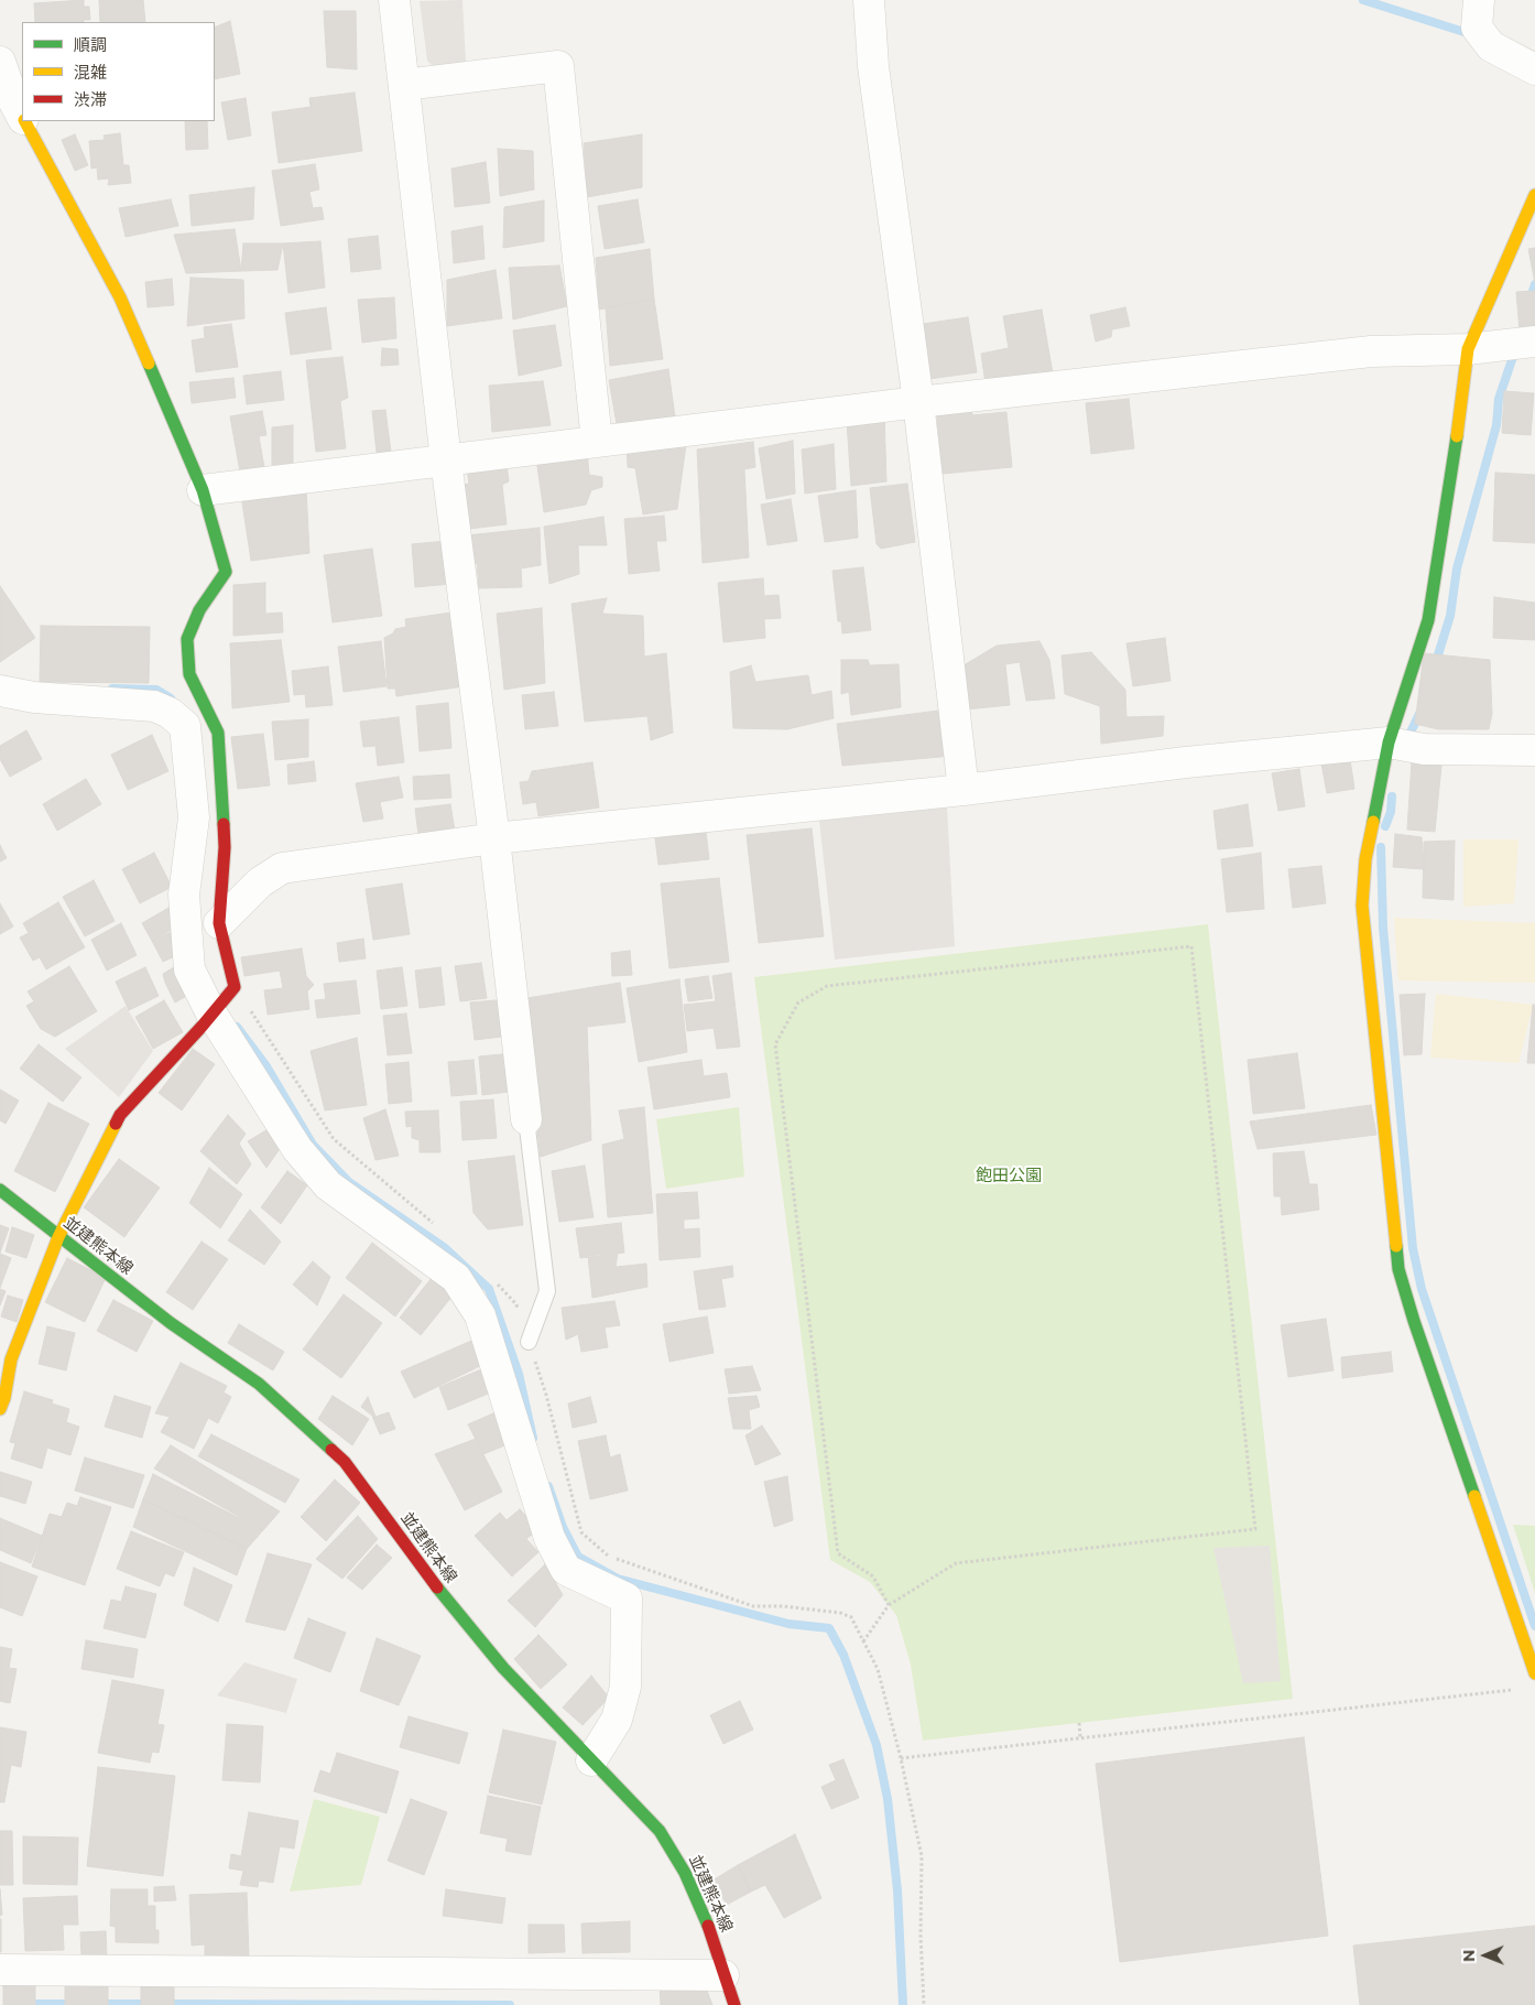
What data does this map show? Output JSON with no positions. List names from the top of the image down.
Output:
{
  "streets": {
    "street": ["並建熊本線"]
  },
  "parks": ["飽田公園"],
  "legend": ["順調", "混雑", "渋滞"],
  "north": "left"
}
